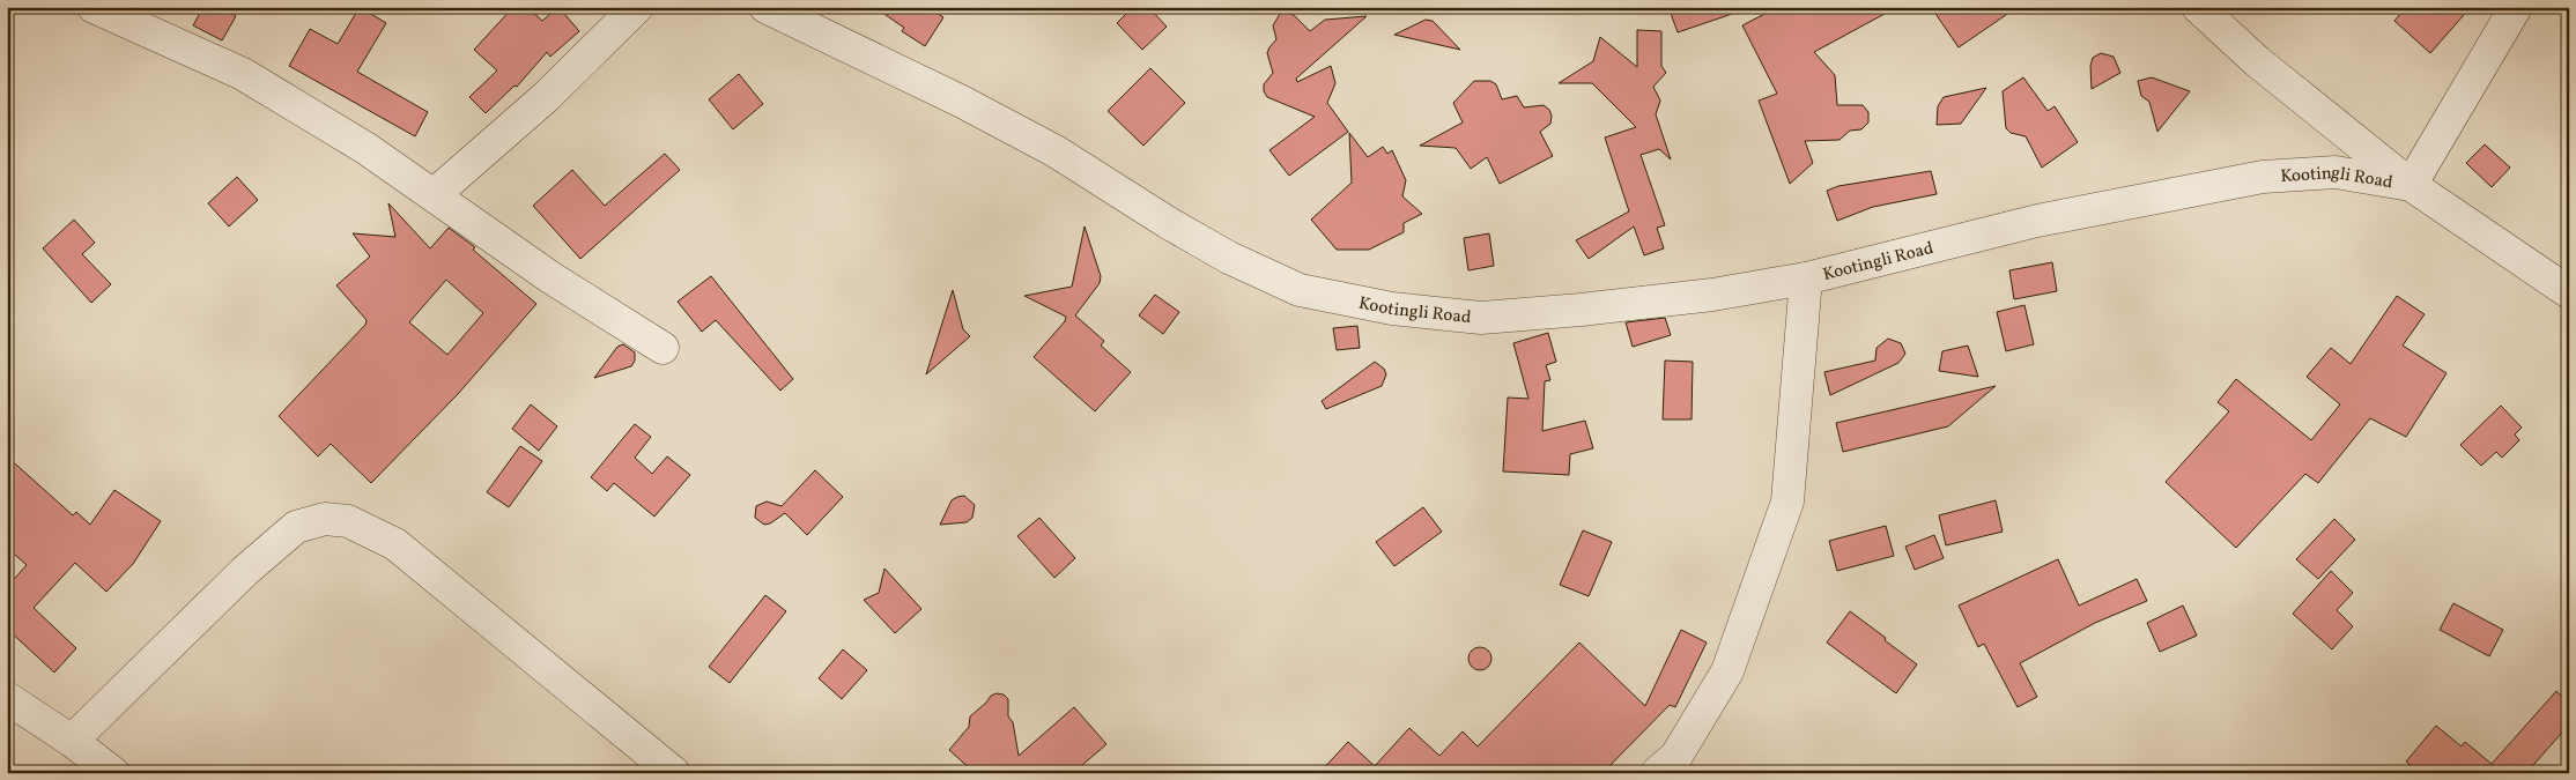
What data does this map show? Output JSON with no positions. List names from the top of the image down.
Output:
{
  "streets": {
    "street": ["Kootingli Road"]
  }
}
